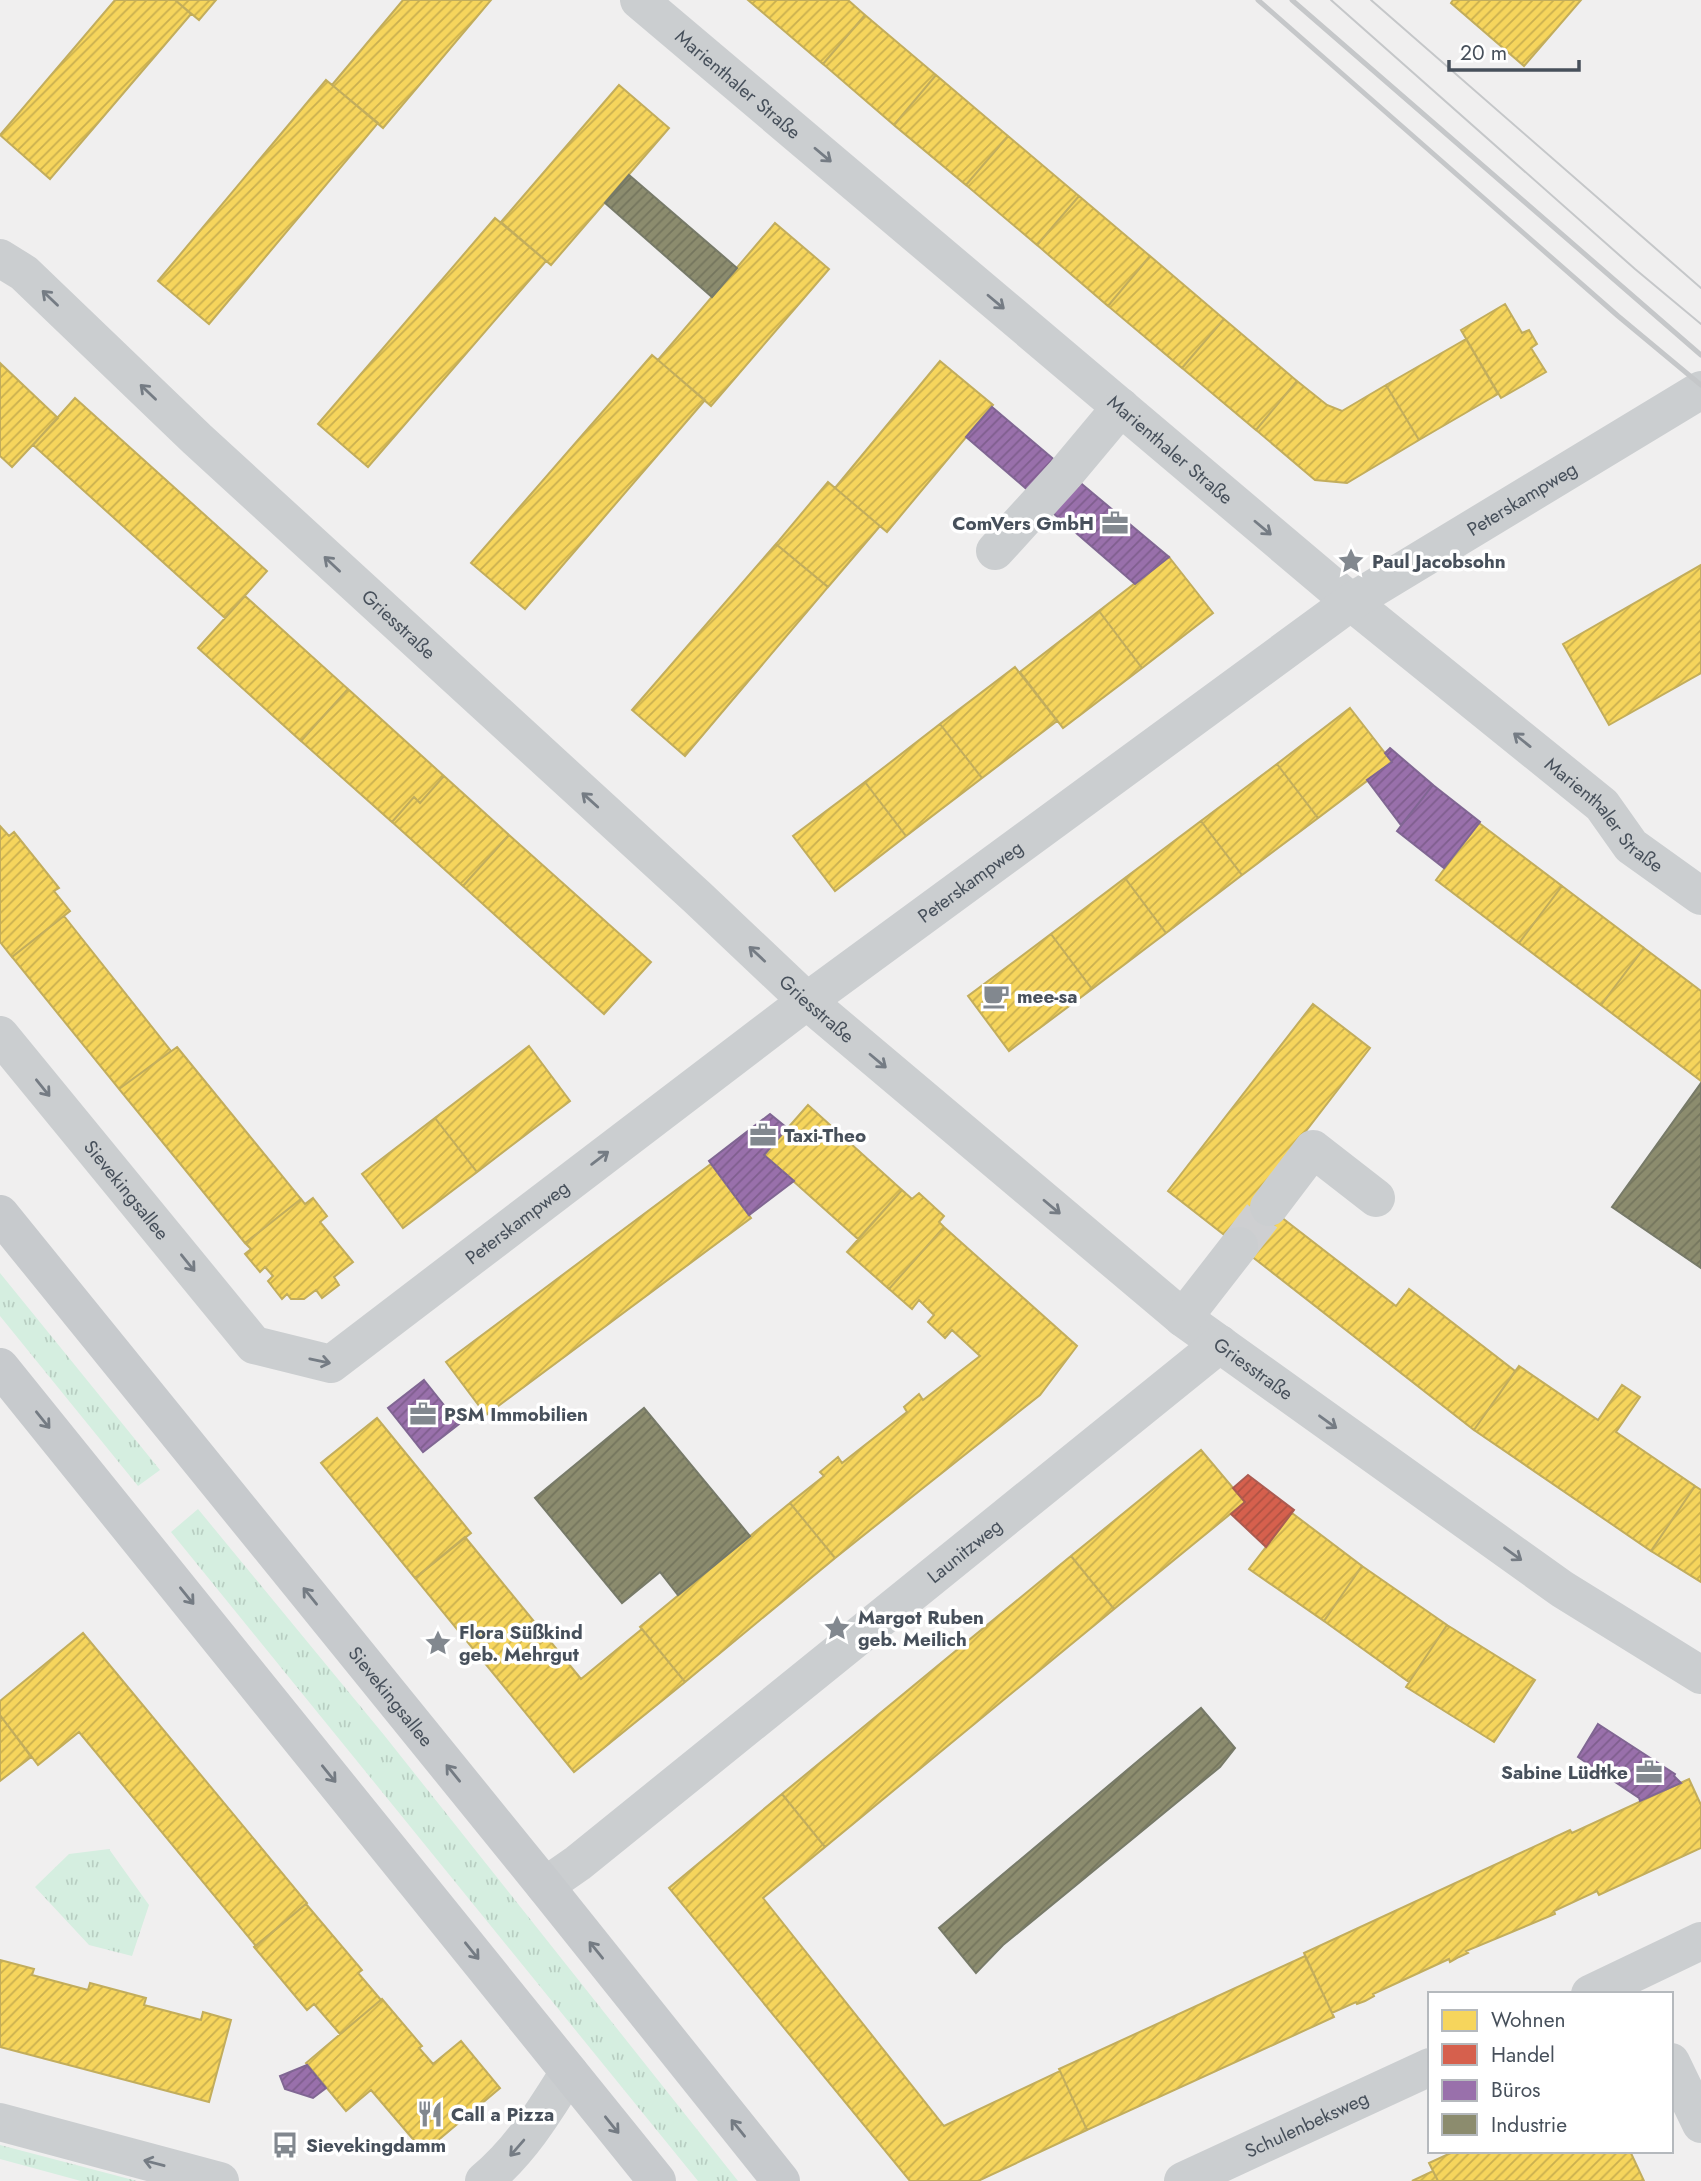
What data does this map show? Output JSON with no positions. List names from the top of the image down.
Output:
{
  "streets": {
    "main road": ["Sievekingsallee"],
    "street": [
      "Marienthaler Straße",
      "Peterskampweg",
      "Griesstraße",
      "Launitzweg",
      "Schulenbeksweg"
    ]
  },
  "crossings": [
    ["Marienthaler Straße", "Peterskampweg"],
    ["Peterskampweg", "Griesstraße"],
    ["Peterskampweg", "Sievekingsallee"],
    ["Griesstraße", "Launitzweg"],
    ["Sievekingsallee", "Launitzweg"]
  ],
  "one_way": ["Peterskampweg"],
  "places": {
    "office": [
      "ComVers GmbH",
      "Taxi-Theo",
      "PSM Immobilien",
      "Sabine Lüdtke"
    ],
    "place": ["Paul Jacobsohn", "Margot Ruben geb. Meilich", "Flora Süßkind geb. Mehrgut"],
    "cafe": ["mee-sa"],
    "restaurant": ["Call a Pizza"],
    "bus stop": ["Sievekingdamm"]
  },
  "legend": [
    "Wohnen",
    "Handel",
    "Büros",
    "Industrie"
  ],
  "scale_bar": "20 m"
}
